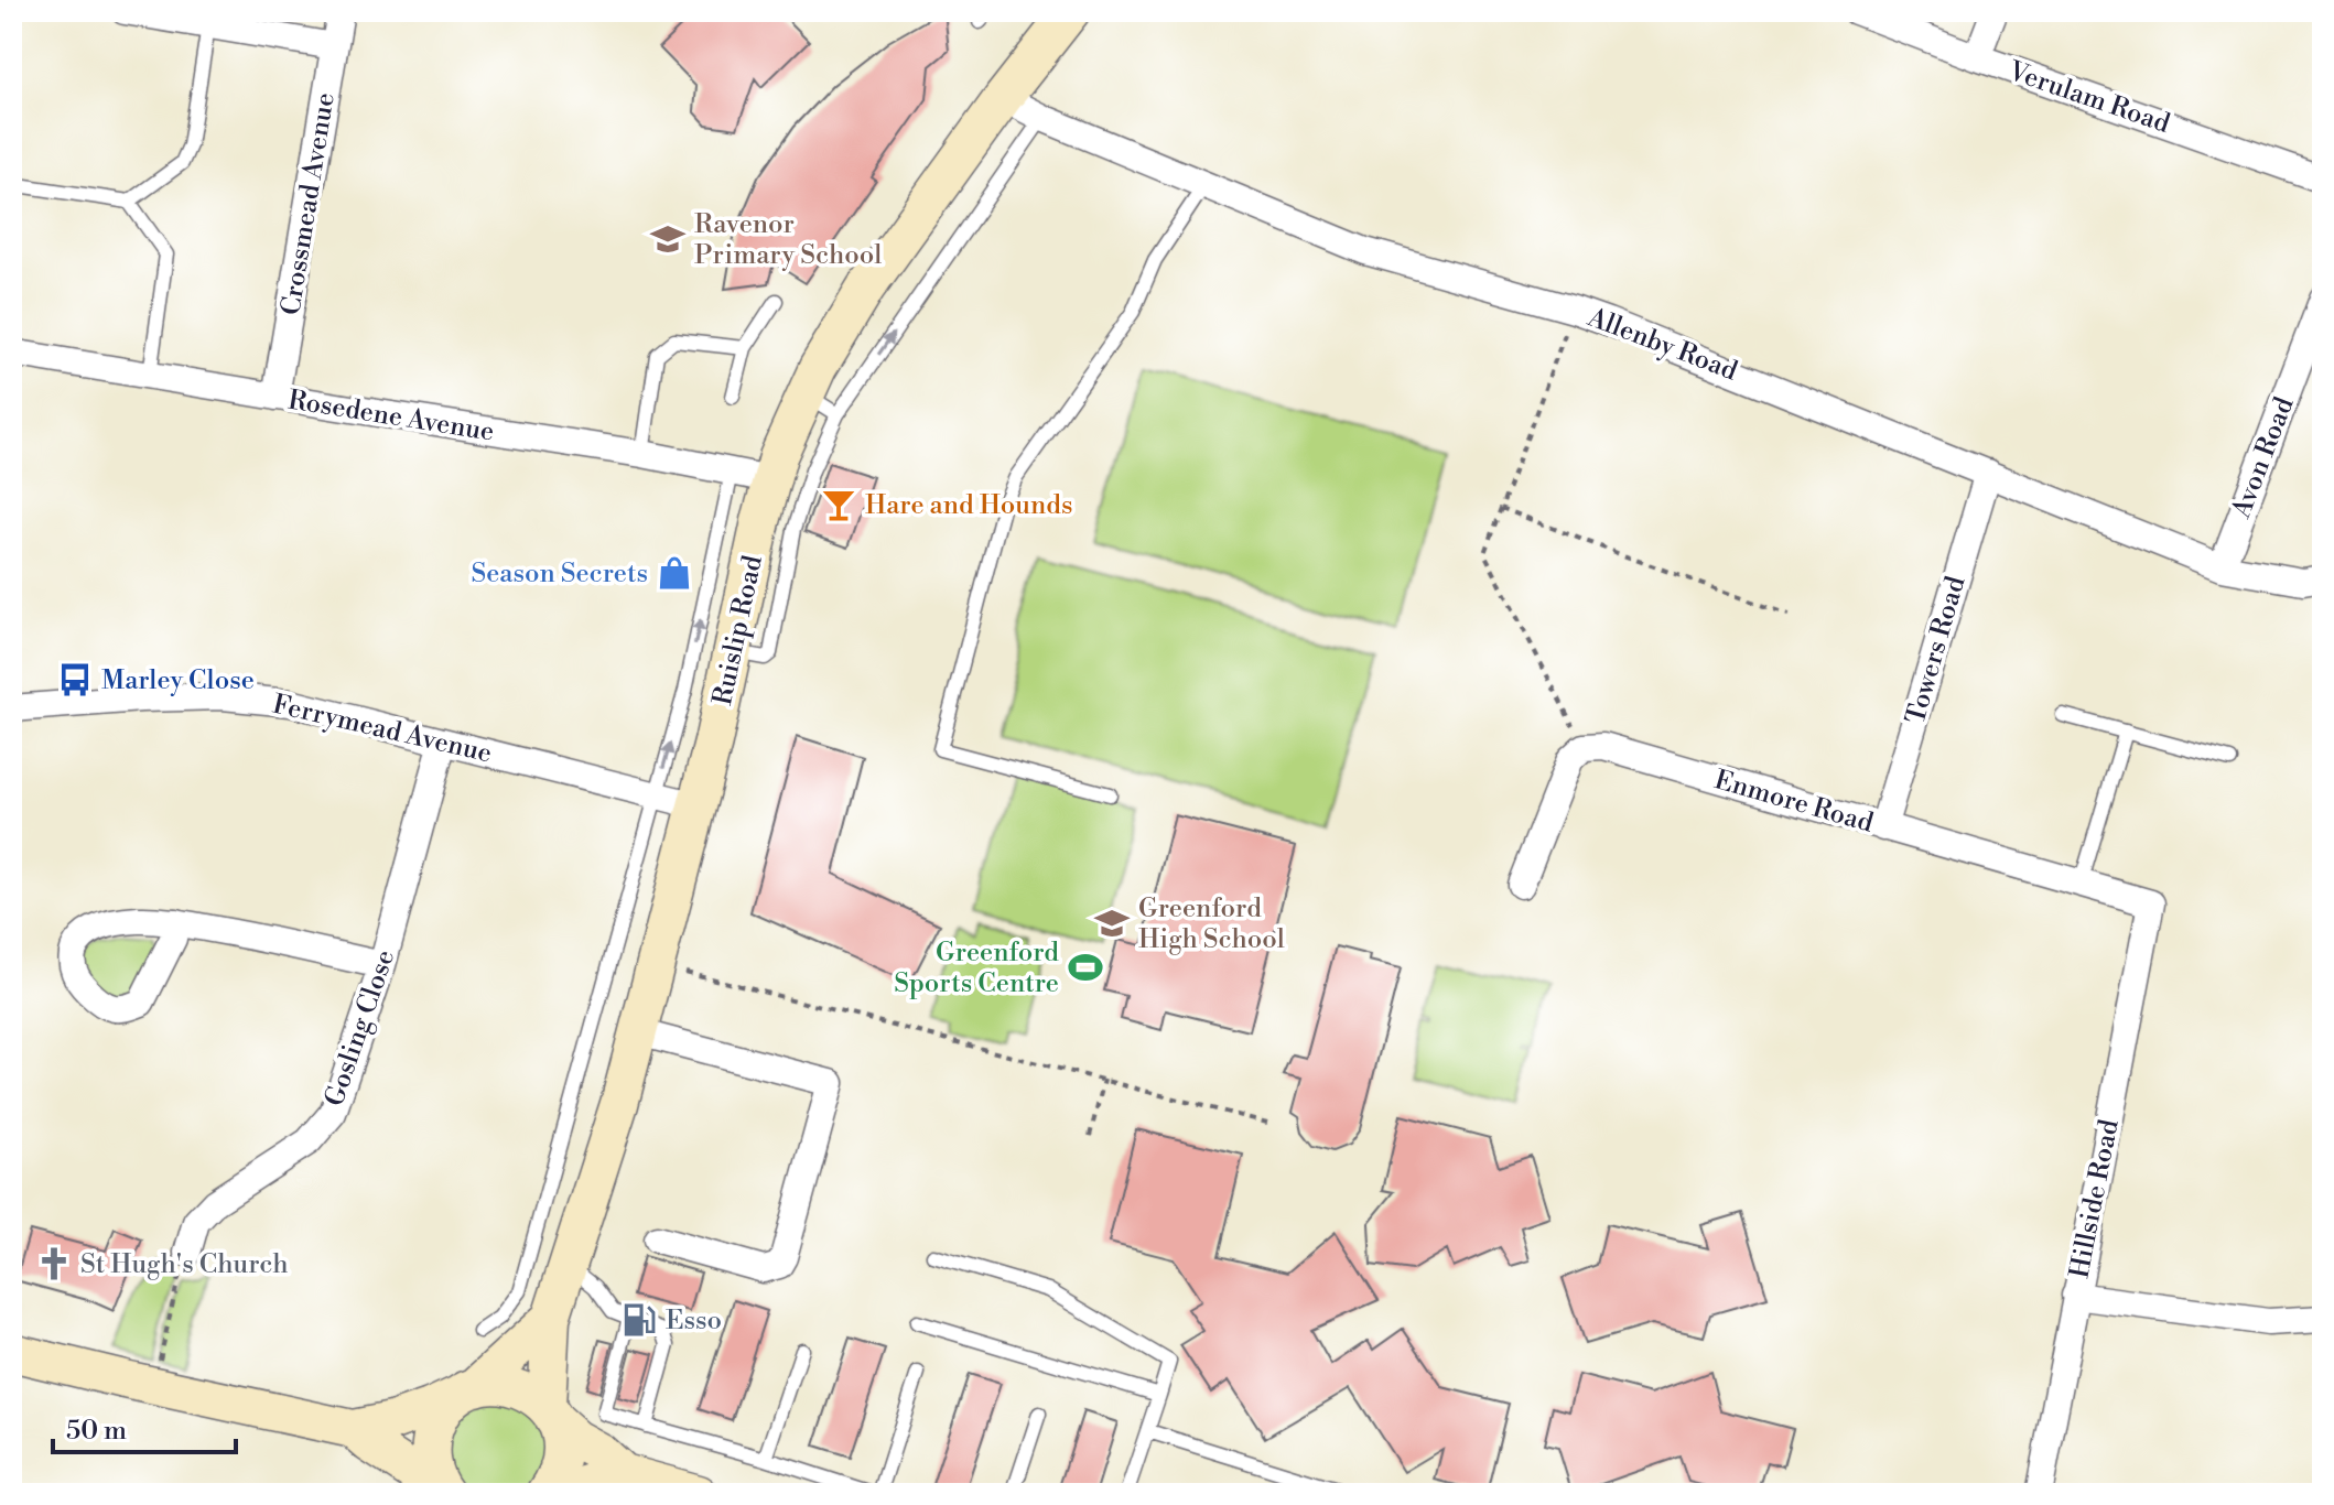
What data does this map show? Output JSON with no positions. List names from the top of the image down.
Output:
{
  "streets": {
    "main road": ["Ruislip Road"],
    "street": [
      "Verulam Road",
      "Crossmead Avenue",
      "Allenby Road",
      "Rosedene Avenue",
      "Avon Road",
      "Towers Road",
      "Ferrymead Avenue",
      "Enmore Road",
      "Gosling Close",
      "Hillside Road"
    ]
  },
  "crossings": [
    ["Crossmead Avenue", "Rosedene Avenue"],
    ["Allenby Road", "Avon Road"],
    ["Allenby Road", "Ruislip Road"],
    ["Allenby Road", "Towers Road"],
    ["Rosedene Avenue", "Ruislip Road"],
    ["Ruislip Road", "Ferrymead Avenue"],
    ["Towers Road", "Enmore Road"],
    ["Ferrymead Avenue", "Gosling Close"],
    ["Enmore Road", "Hillside Road"]
  ],
  "places": {
    "school or university": ["Ravenor Primary School", "Greenford High School"],
    "bar": ["Hare and Hounds"],
    "shop": ["Season Secrets"],
    "bus stop": ["Marley Close"],
    "sports": ["Greenford Sports Centre"],
    "church": ["St Hugh's Church"],
    "fuel station": ["Esso"]
  },
  "scale_bar": "50 m"
}
